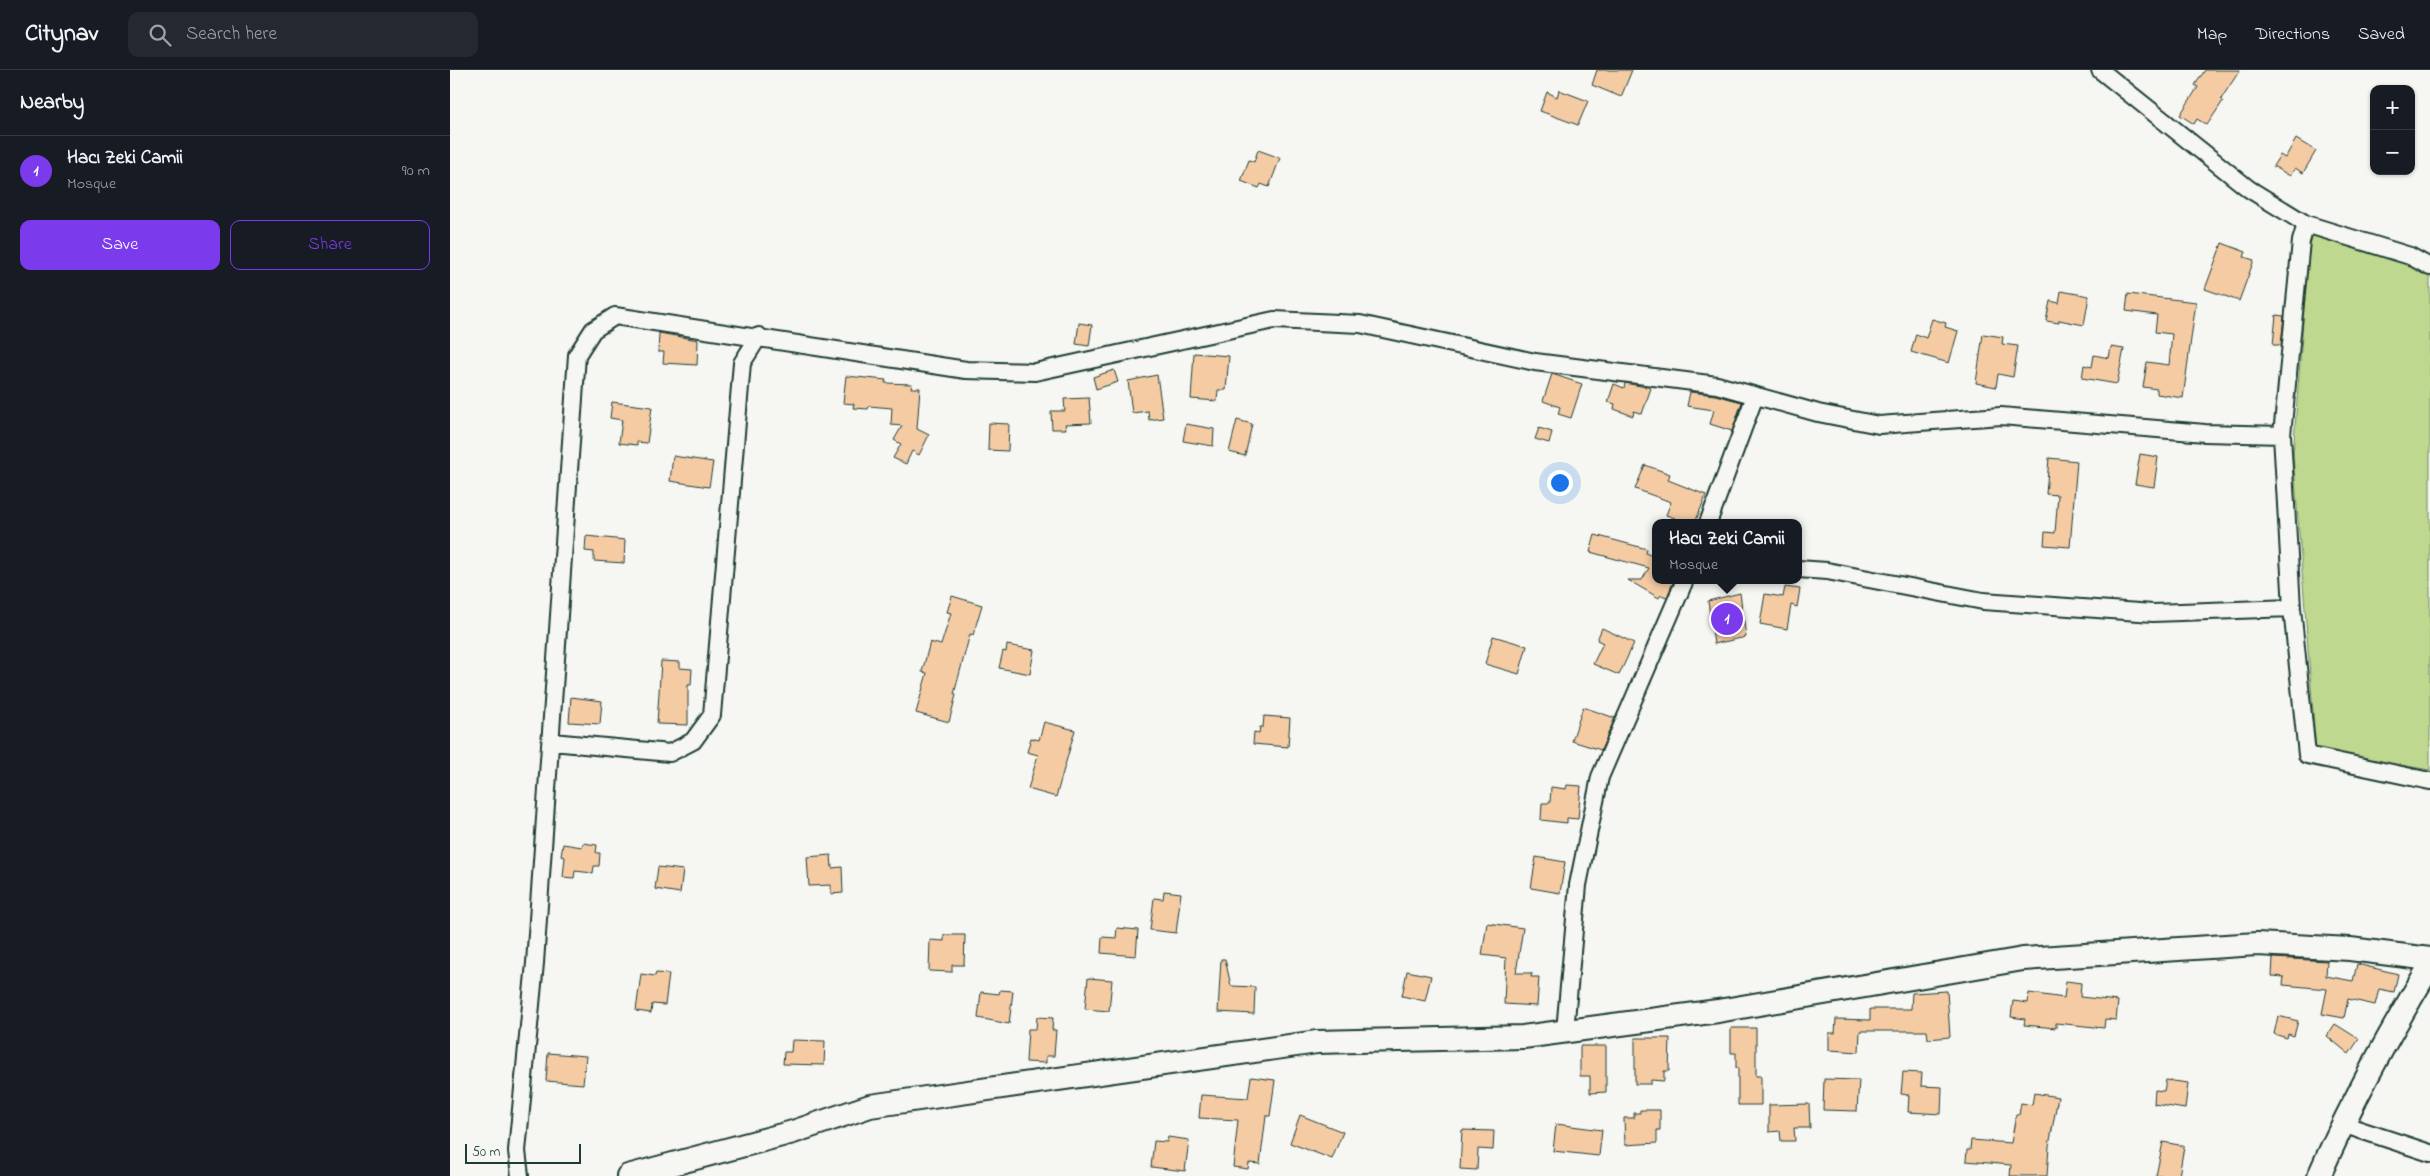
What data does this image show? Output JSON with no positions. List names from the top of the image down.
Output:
{
  "scale_bar": "50 m",
  "page": {
    "header": "Citynav",
    "search": "Search here",
    "nav": ["Map", "Directions", "Saved"],
    "heading": "Nearby",
    "map_buttons": ["+", "−"],
    "list": [
      {
        "mark": "1",
        "name": "Hacı Zeki Camii",
        "note": "Mosque",
        "value": "90 m"
      }
    ],
    "buttons": ["Save", "Share"],
    "popup": ["Hacı Zeki Camii", "Mosque"],
    "pins": "1",
    "scale": "50 m"
  }
}
